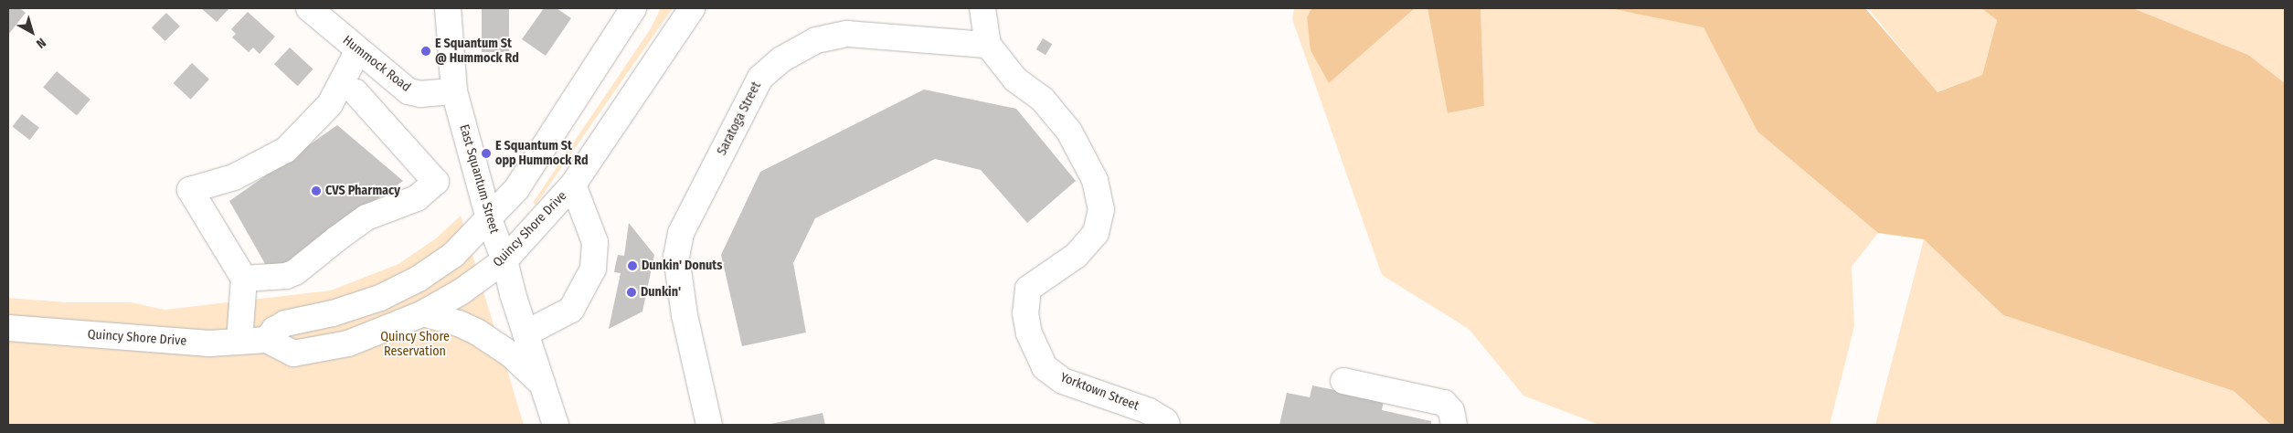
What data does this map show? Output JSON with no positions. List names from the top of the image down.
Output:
{
  "streets": {
    "main road": [
      "Hummock Road",
      "Saratoga Street",
      "East Squantum Street",
      "Quincy Shore Drive",
      "Yorktown Street"
    ]
  },
  "crossings": [
    ["Hummock Road", "East Squantum Street"],
    ["Saratoga Street", "Yorktown Street"],
    ["East Squantum Street", "Quincy Shore Drive"]
  ],
  "parks": ["Quincy Shore Reservation"],
  "places": [
    "E Squantum St @ Hummock Rd",
    "E Squantum St opp Hummock Rd",
    "CVS Pharmacy",
    "Dunkin' Donuts",
    "Dunkin'"
  ],
  "north": "bottom right"
}
